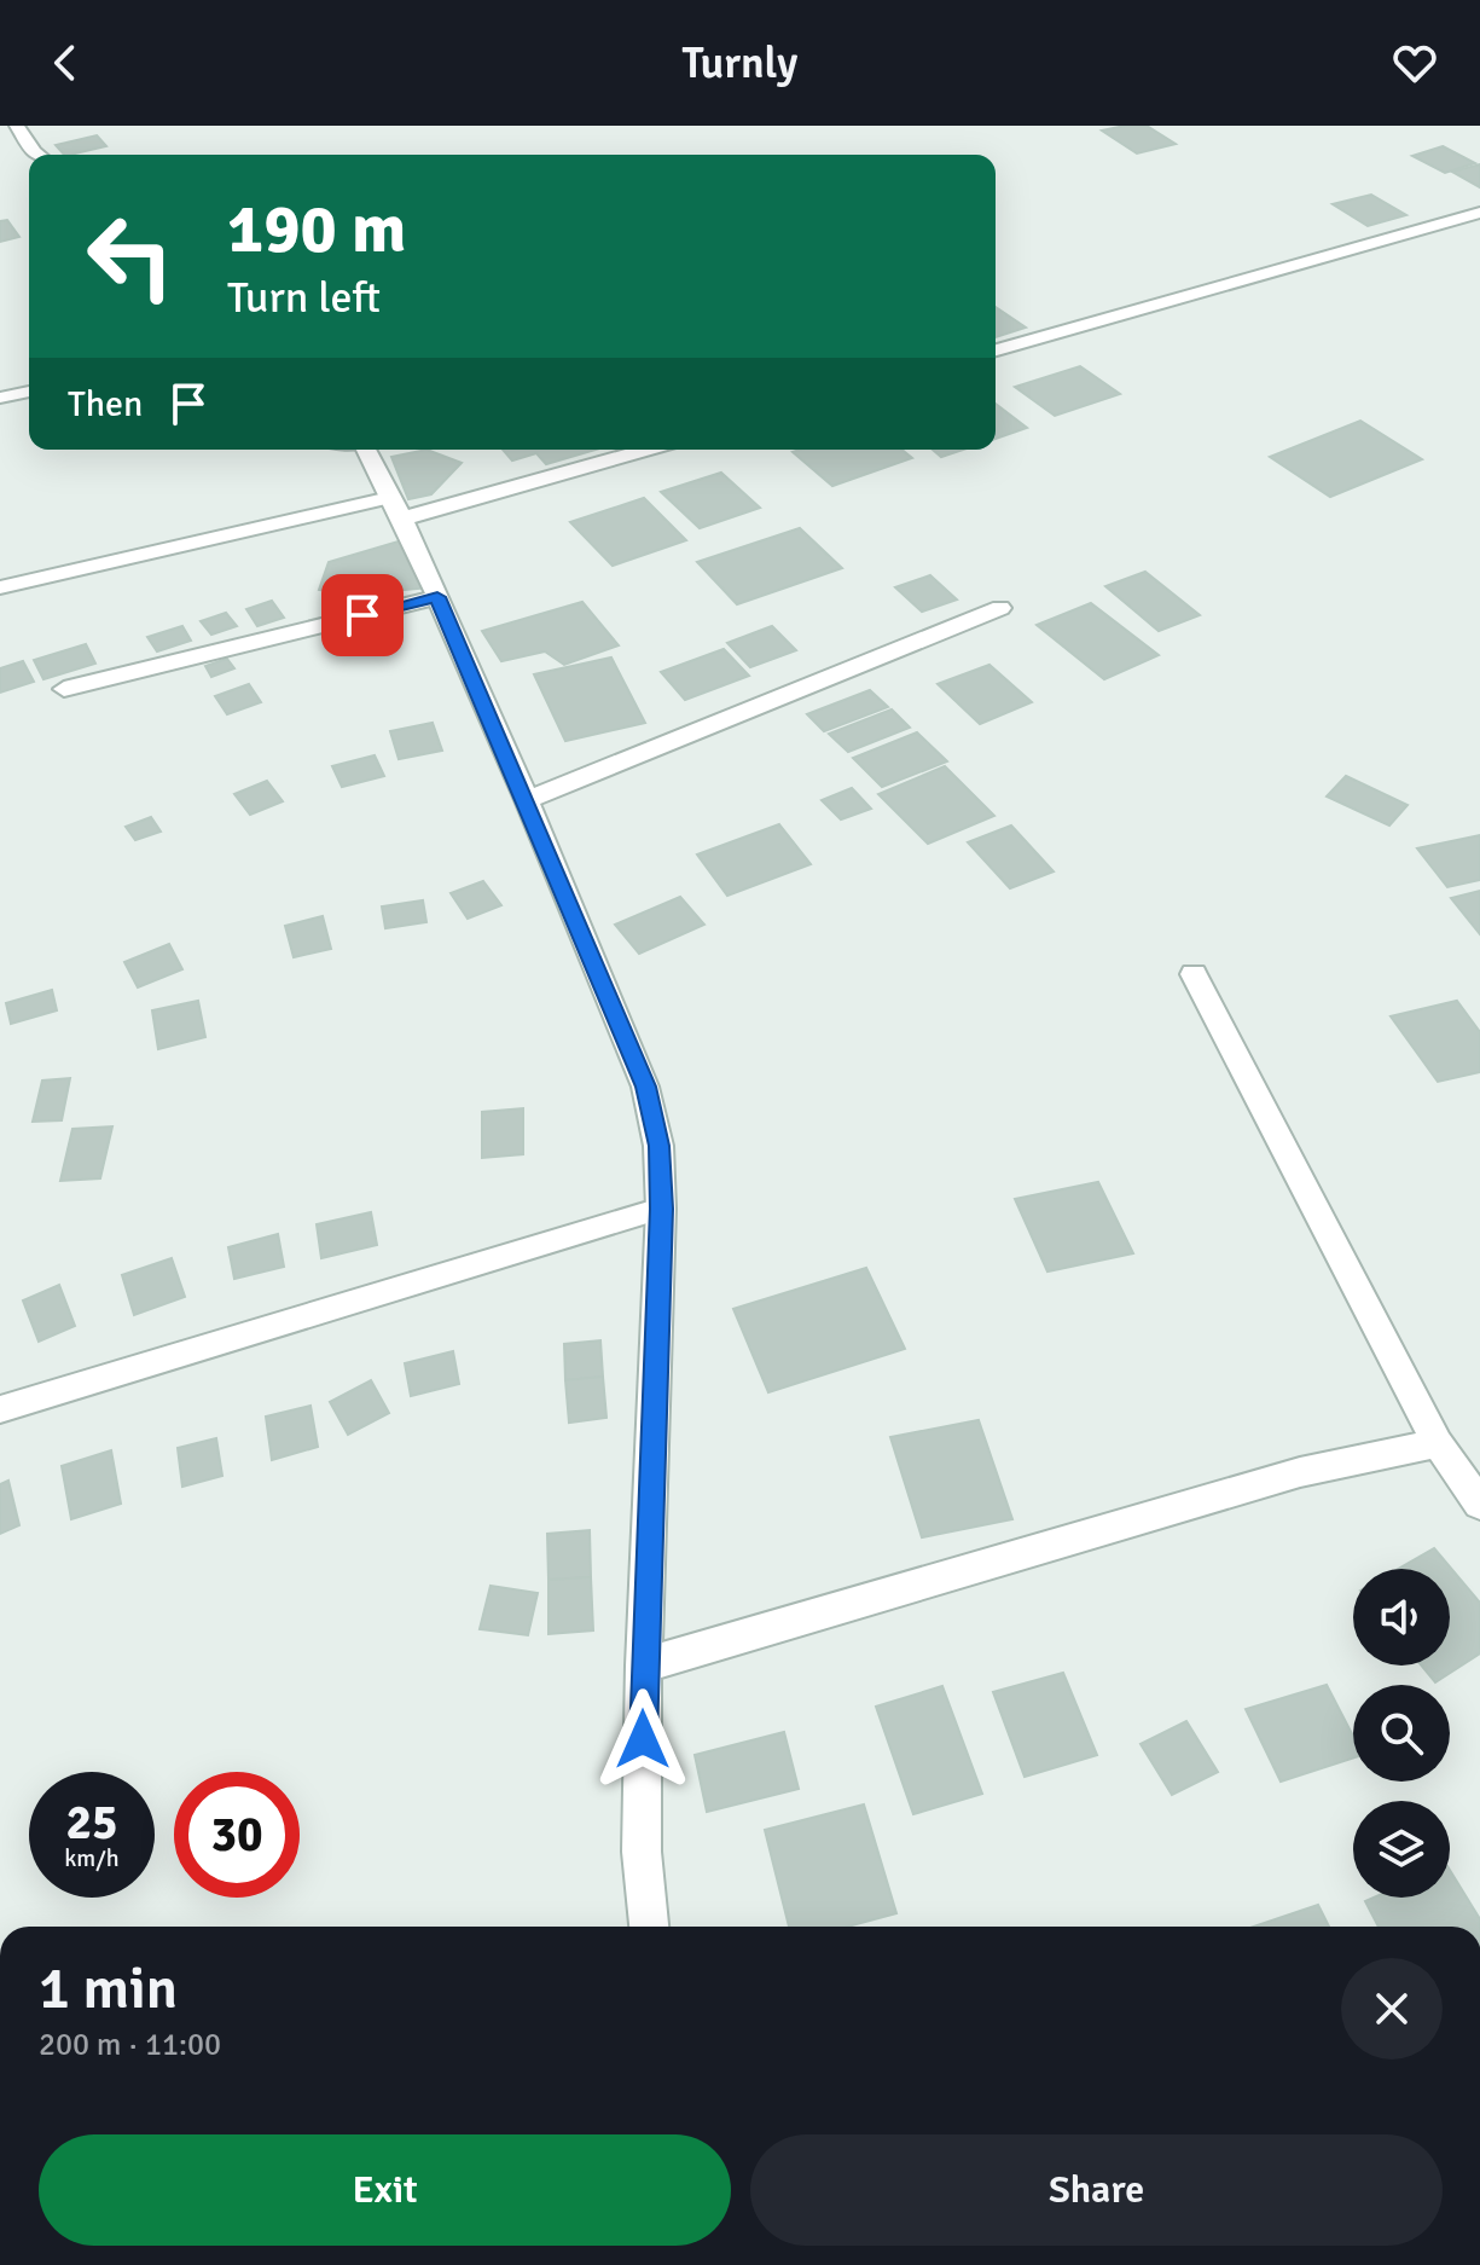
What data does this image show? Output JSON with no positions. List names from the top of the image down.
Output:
{
  "page": {
    "header": "Turnly",
    "turn": ["190 m", "Turn left"],
    "then": "Then",
    "speed": "25 km/h",
    "limit": "30",
    "heading": ["1 min", "200 m · 11:00"],
    "buttons": ["Exit", "Share"]
  }
}
